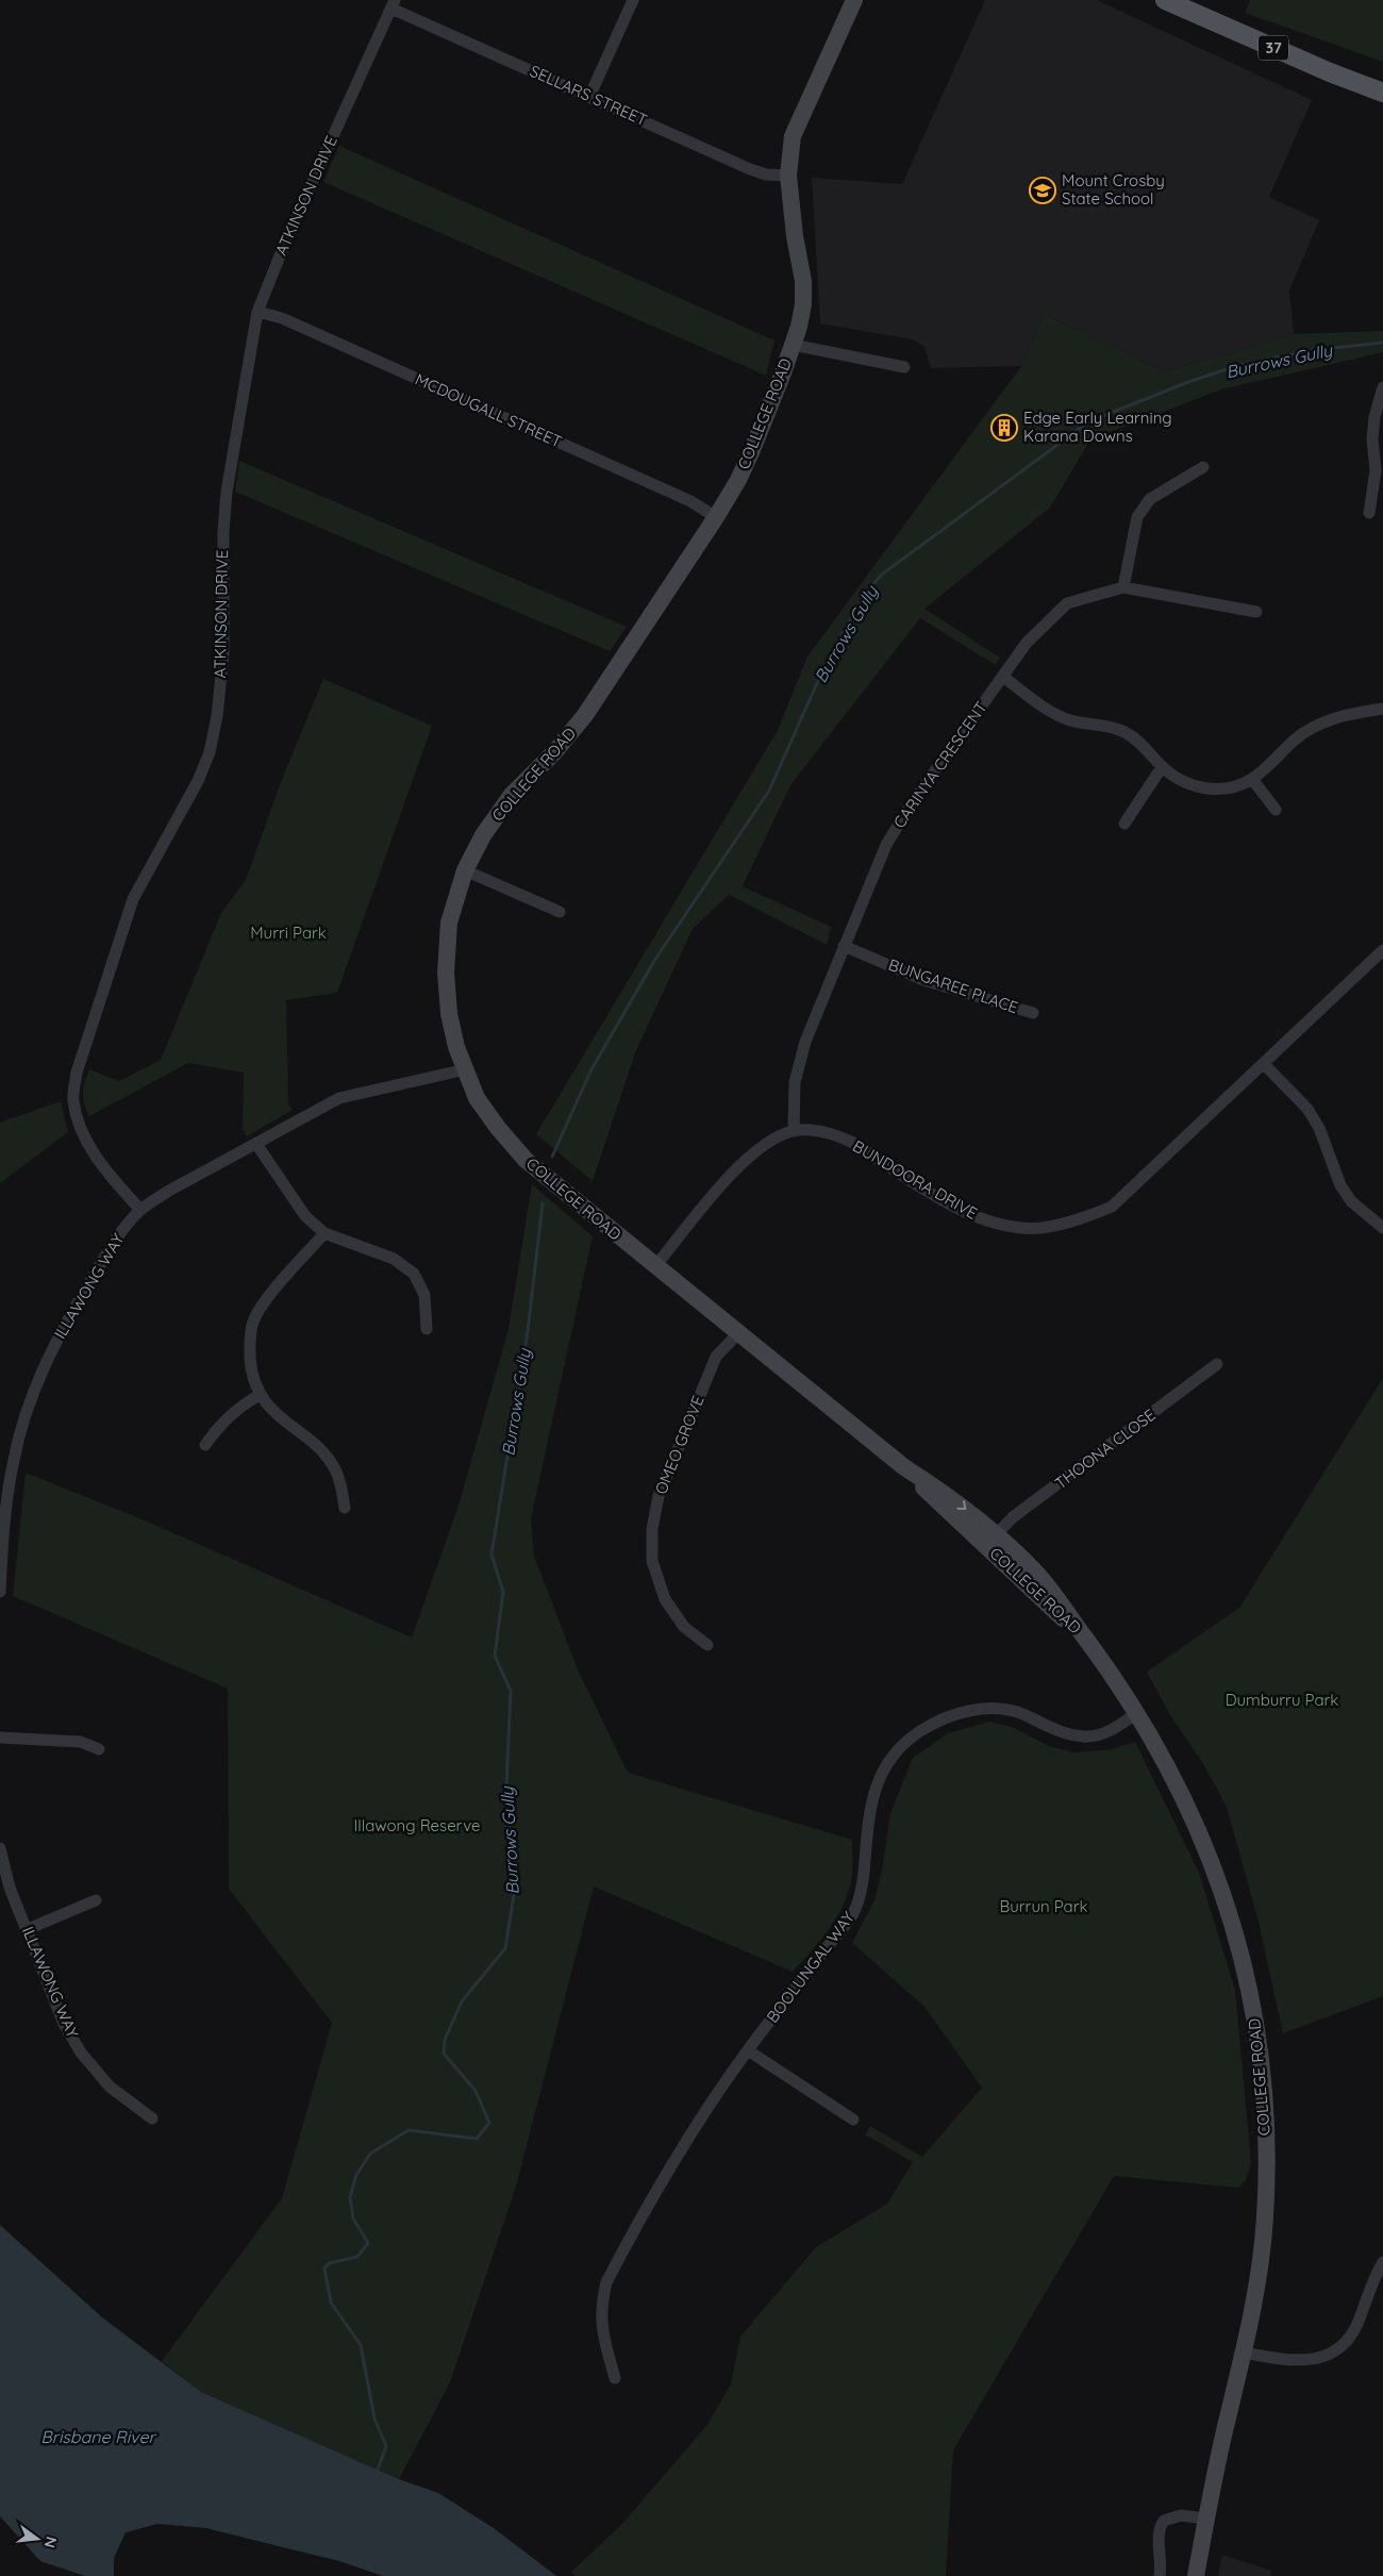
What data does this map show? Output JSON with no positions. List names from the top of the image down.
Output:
{
  "streets": {
    "main road": ["37", "COLLEGE ROAD"],
    "street": [
      "SELLARS STREET",
      "ATKINSON DRIVE",
      "MCDOUGALL STREET",
      "CARINYA CRESCENT",
      "BUNGAREE PLACE",
      "BUNDOORA DRIVE",
      "ILLAWONG WAY",
      "OMEO GROVE",
      "THOONA CLOSE",
      "BOOLUNGAL WAY"
    ]
  },
  "crossings": [
    ["SELLARS STREET", "ATKINSON DRIVE"],
    ["SELLARS STREET", "COLLEGE ROAD"],
    ["ATKINSON DRIVE", "MCDOUGALL STREET"],
    ["ATKINSON DRIVE", "ILLAWONG WAY"],
    ["MCDOUGALL STREET", "COLLEGE ROAD"],
    ["COLLEGE ROAD", "BUNDOORA DRIVE"],
    ["COLLEGE ROAD", "ILLAWONG WAY"],
    ["COLLEGE ROAD", "OMEO GROVE"],
    ["COLLEGE ROAD", "THOONA CLOSE"],
    ["COLLEGE ROAD", "BOOLUNGAL WAY"],
    ["CARINYA CRESCENT", "BUNGAREE PLACE"],
    ["CARINYA CRESCENT", "BUNDOORA DRIVE"]
  ],
  "water": ["Burrows Gully", "Brisbane River"],
  "parks": [
    "Murri Park",
    "Dumburru Park",
    "Illawong Reserve",
    "Burrun Park"
  ],
  "places": {
    "school or university": ["Mount Crosby State School"],
    "building": ["Edge Early Learning Karana Downs"]
  },
  "north": "right"
}
